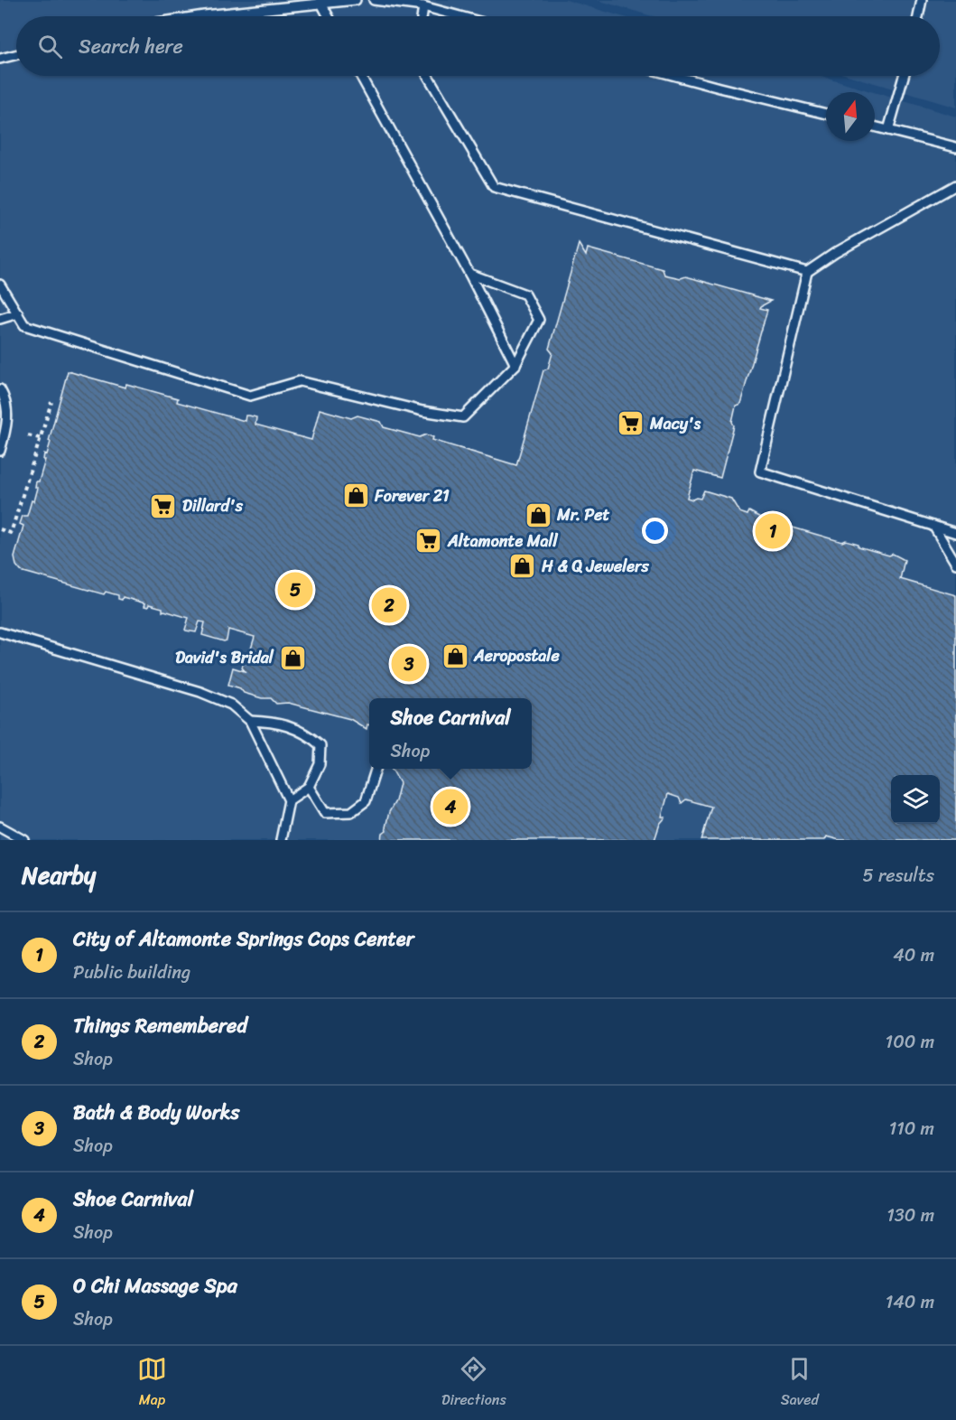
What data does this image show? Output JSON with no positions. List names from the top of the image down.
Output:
{
  "places": {
    "supermarket": ["Macy's", "Dillard's", "Altamonte Mall"],
    "shop": [
      "Forever 21",
      "Mr. Pet",
      "H & Q Jewelers",
      "Aeropostale",
      "David's Bridal"
    ]
  },
  "north": "top",
  "page": {
    "search": "Search here",
    "pins": [
      "1",
      "5",
      "2",
      "3",
      "4"
    ],
    "popup": ["Shoe Carnival", "Shop"],
    "heading": ["Nearby", "5 results"],
    "list": [
      {
        "mark": "1",
        "name": "City of Altamonte Springs Cops Center",
        "note": "Public building",
        "value": "40 m"
      },
      {
        "mark": "2",
        "name": "Things Remembered",
        "note": "Shop",
        "value": "100 m"
      },
      {
        "mark": "3",
        "name": "Bath & Body Works",
        "note": "Shop",
        "value": "110 m"
      },
      {
        "mark": "4",
        "name": "Shoe Carnival",
        "note": "Shop",
        "value": "130 m"
      },
      {
        "mark": "5",
        "name": "O Chi Massage Spa",
        "note": "Shop",
        "value": "140 m"
      }
    ],
    "nav": ["Map", "Directions", "Saved"]
  }
}
